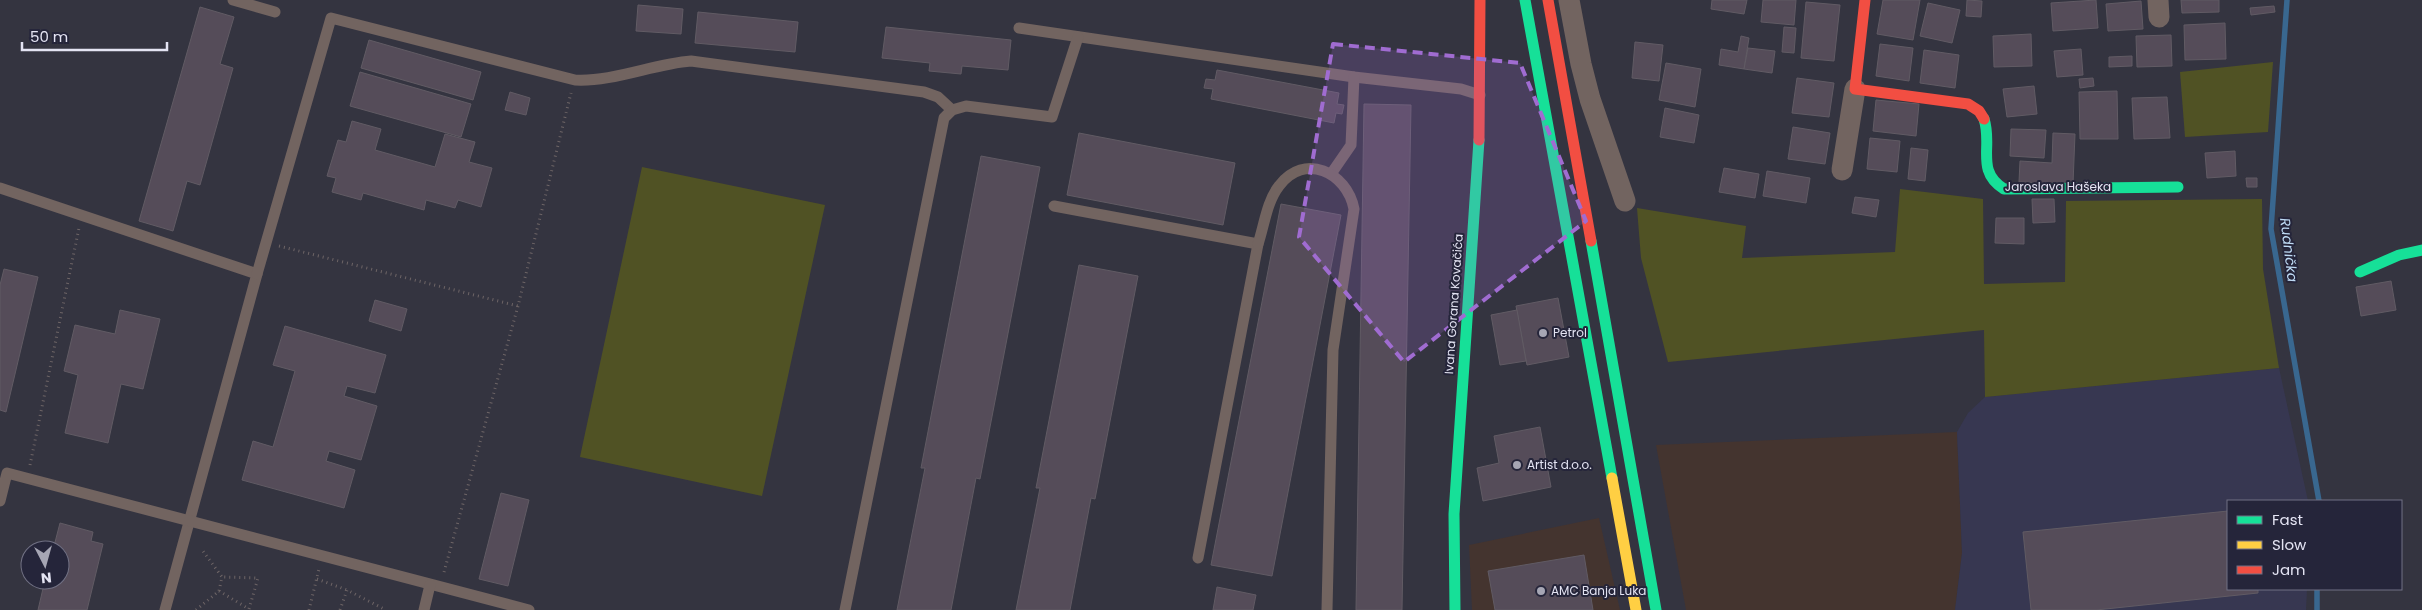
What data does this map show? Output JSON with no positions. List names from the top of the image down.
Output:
{
  "streets": {
    "main road": ["Jaroslava Hašeka", "Ivana Gorana Kovačića"]
  },
  "water": ["Rudnička"],
  "places": ["Petrol", "Artist d.o.o.", "AMC Banja Luka"],
  "legend": ["Fast", "Slow", "Jam"],
  "scale_bar": "50 m",
  "north": "bottom"
}
